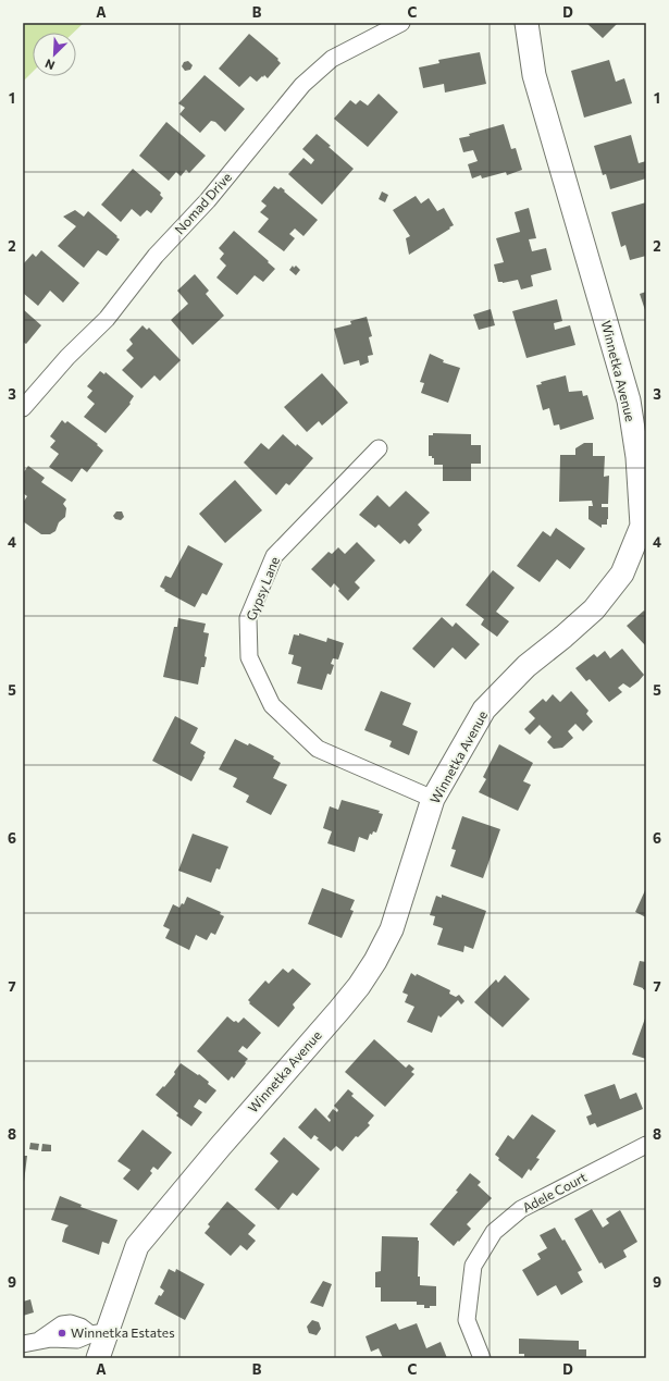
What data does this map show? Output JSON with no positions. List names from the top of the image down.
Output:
{
  "streets": {
    "main road": ["Winnetka Avenue"],
    "street": ["Nomad Drive", "Gypsy Lane", "Adele Court"]
  },
  "crossings": [
    ["Winnetka Avenue", "Gypsy Lane"]
  ],
  "places": ["Winnetka Estates"],
  "north": "bottom left",
  "grid": {
    "columns": [
      "A",
      "B",
      "C",
      "D"
    ],
    "rows": [
      "1",
      "2",
      "3",
      "4",
      "5",
      "6",
      "7",
      "8",
      "9"
    ]
  }
}
